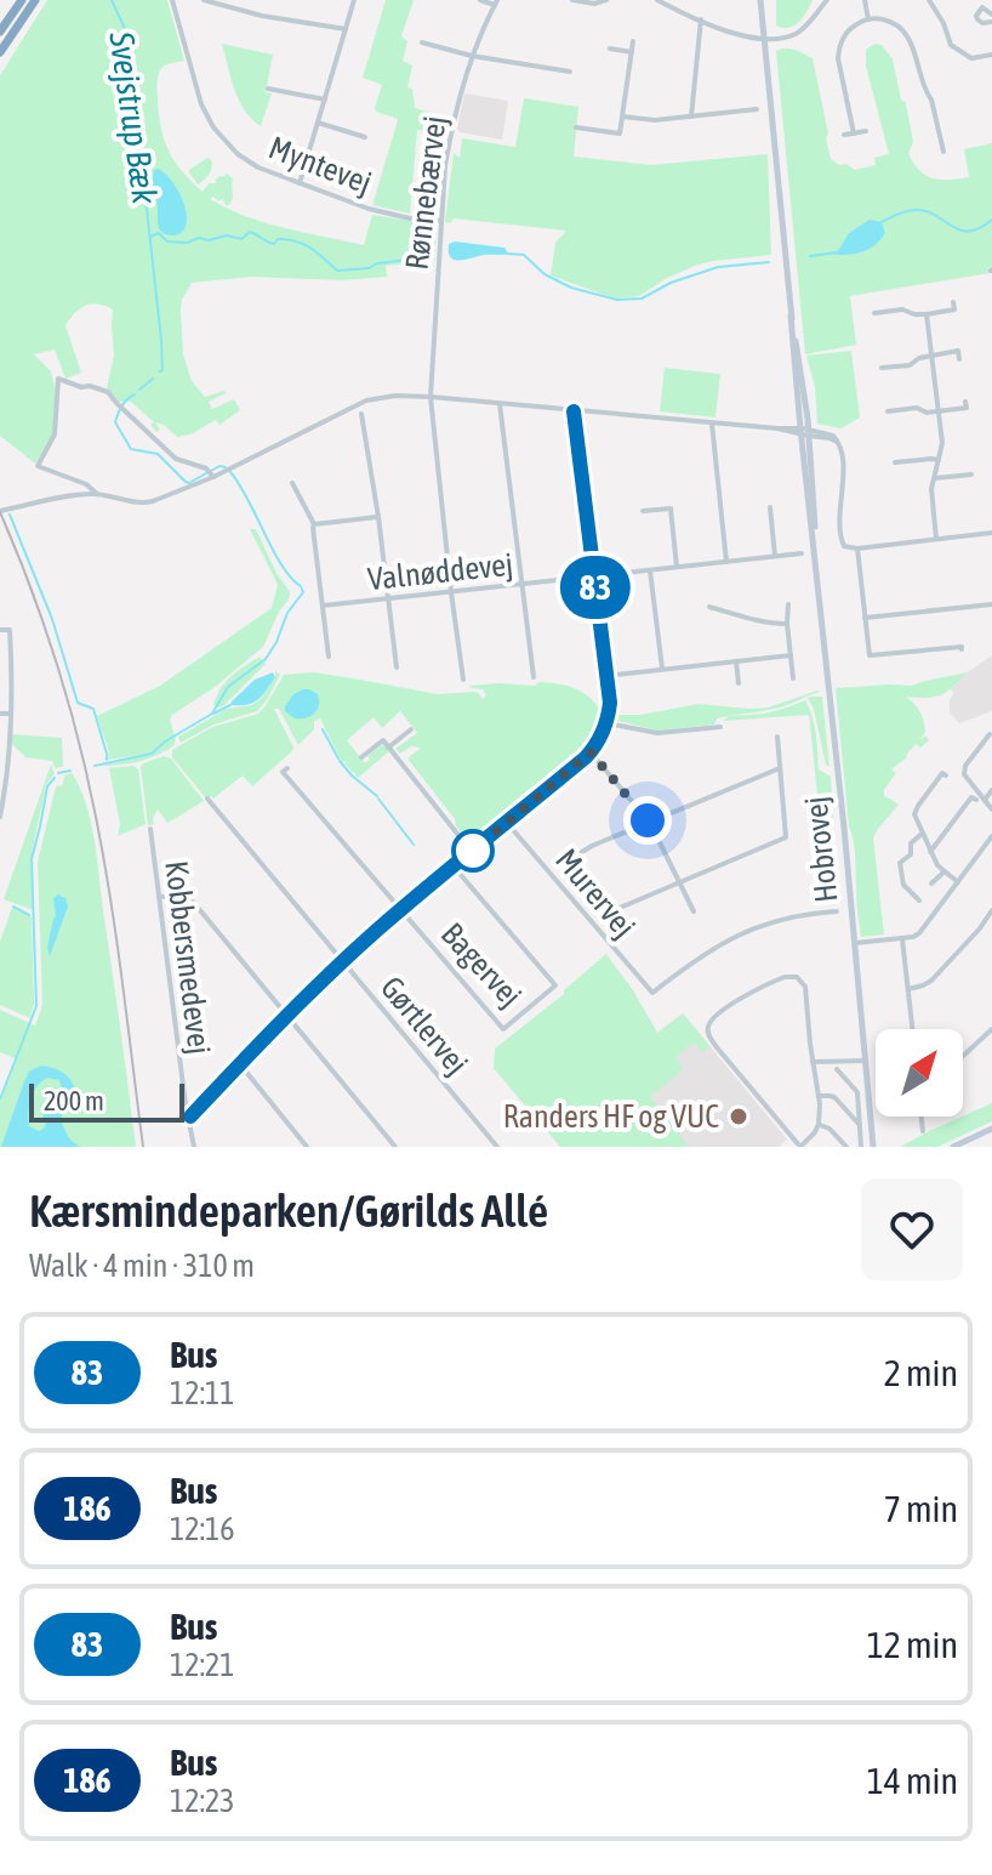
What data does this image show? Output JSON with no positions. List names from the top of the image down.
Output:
{
  "streets": {
    "main road": ["Hobrovej"],
    "street": [
      "Myntevej",
      "Rønnebærvej",
      "Valnøddevej",
      "Murervej",
      "Kobbersmedevej",
      "Bagervej",
      "Gørtlervej"
    ]
  },
  "crossings": [
    ["Myntevej", "Rønnebærvej"],
    ["Rønnebærvej", "Valnøddevej"]
  ],
  "water": ["Svejstrup Bæk"],
  "places": ["Randers HF og VUC"],
  "lines": ["bus line 83"],
  "scale_bar": "200 m",
  "north": "top right",
  "page": {
    "on_map": "83",
    "scale": "200 m",
    "heading": ["Kærsmindeparken/Gørilds Allé", "Walk · 4 min · 310 m"],
    "list": [
      {
        "mark": "83",
        "name": "Bus",
        "note": "12:11",
        "value": "2 min"
      },
      {
        "mark": "186",
        "name": "Bus",
        "note": "12:16",
        "value": "7 min"
      },
      {
        "mark": "83",
        "name": "Bus",
        "note": "12:21",
        "value": "12 min"
      },
      {
        "mark": "186",
        "name": "Bus",
        "note": "12:23",
        "value": "14 min"
      }
    ]
  }
}
